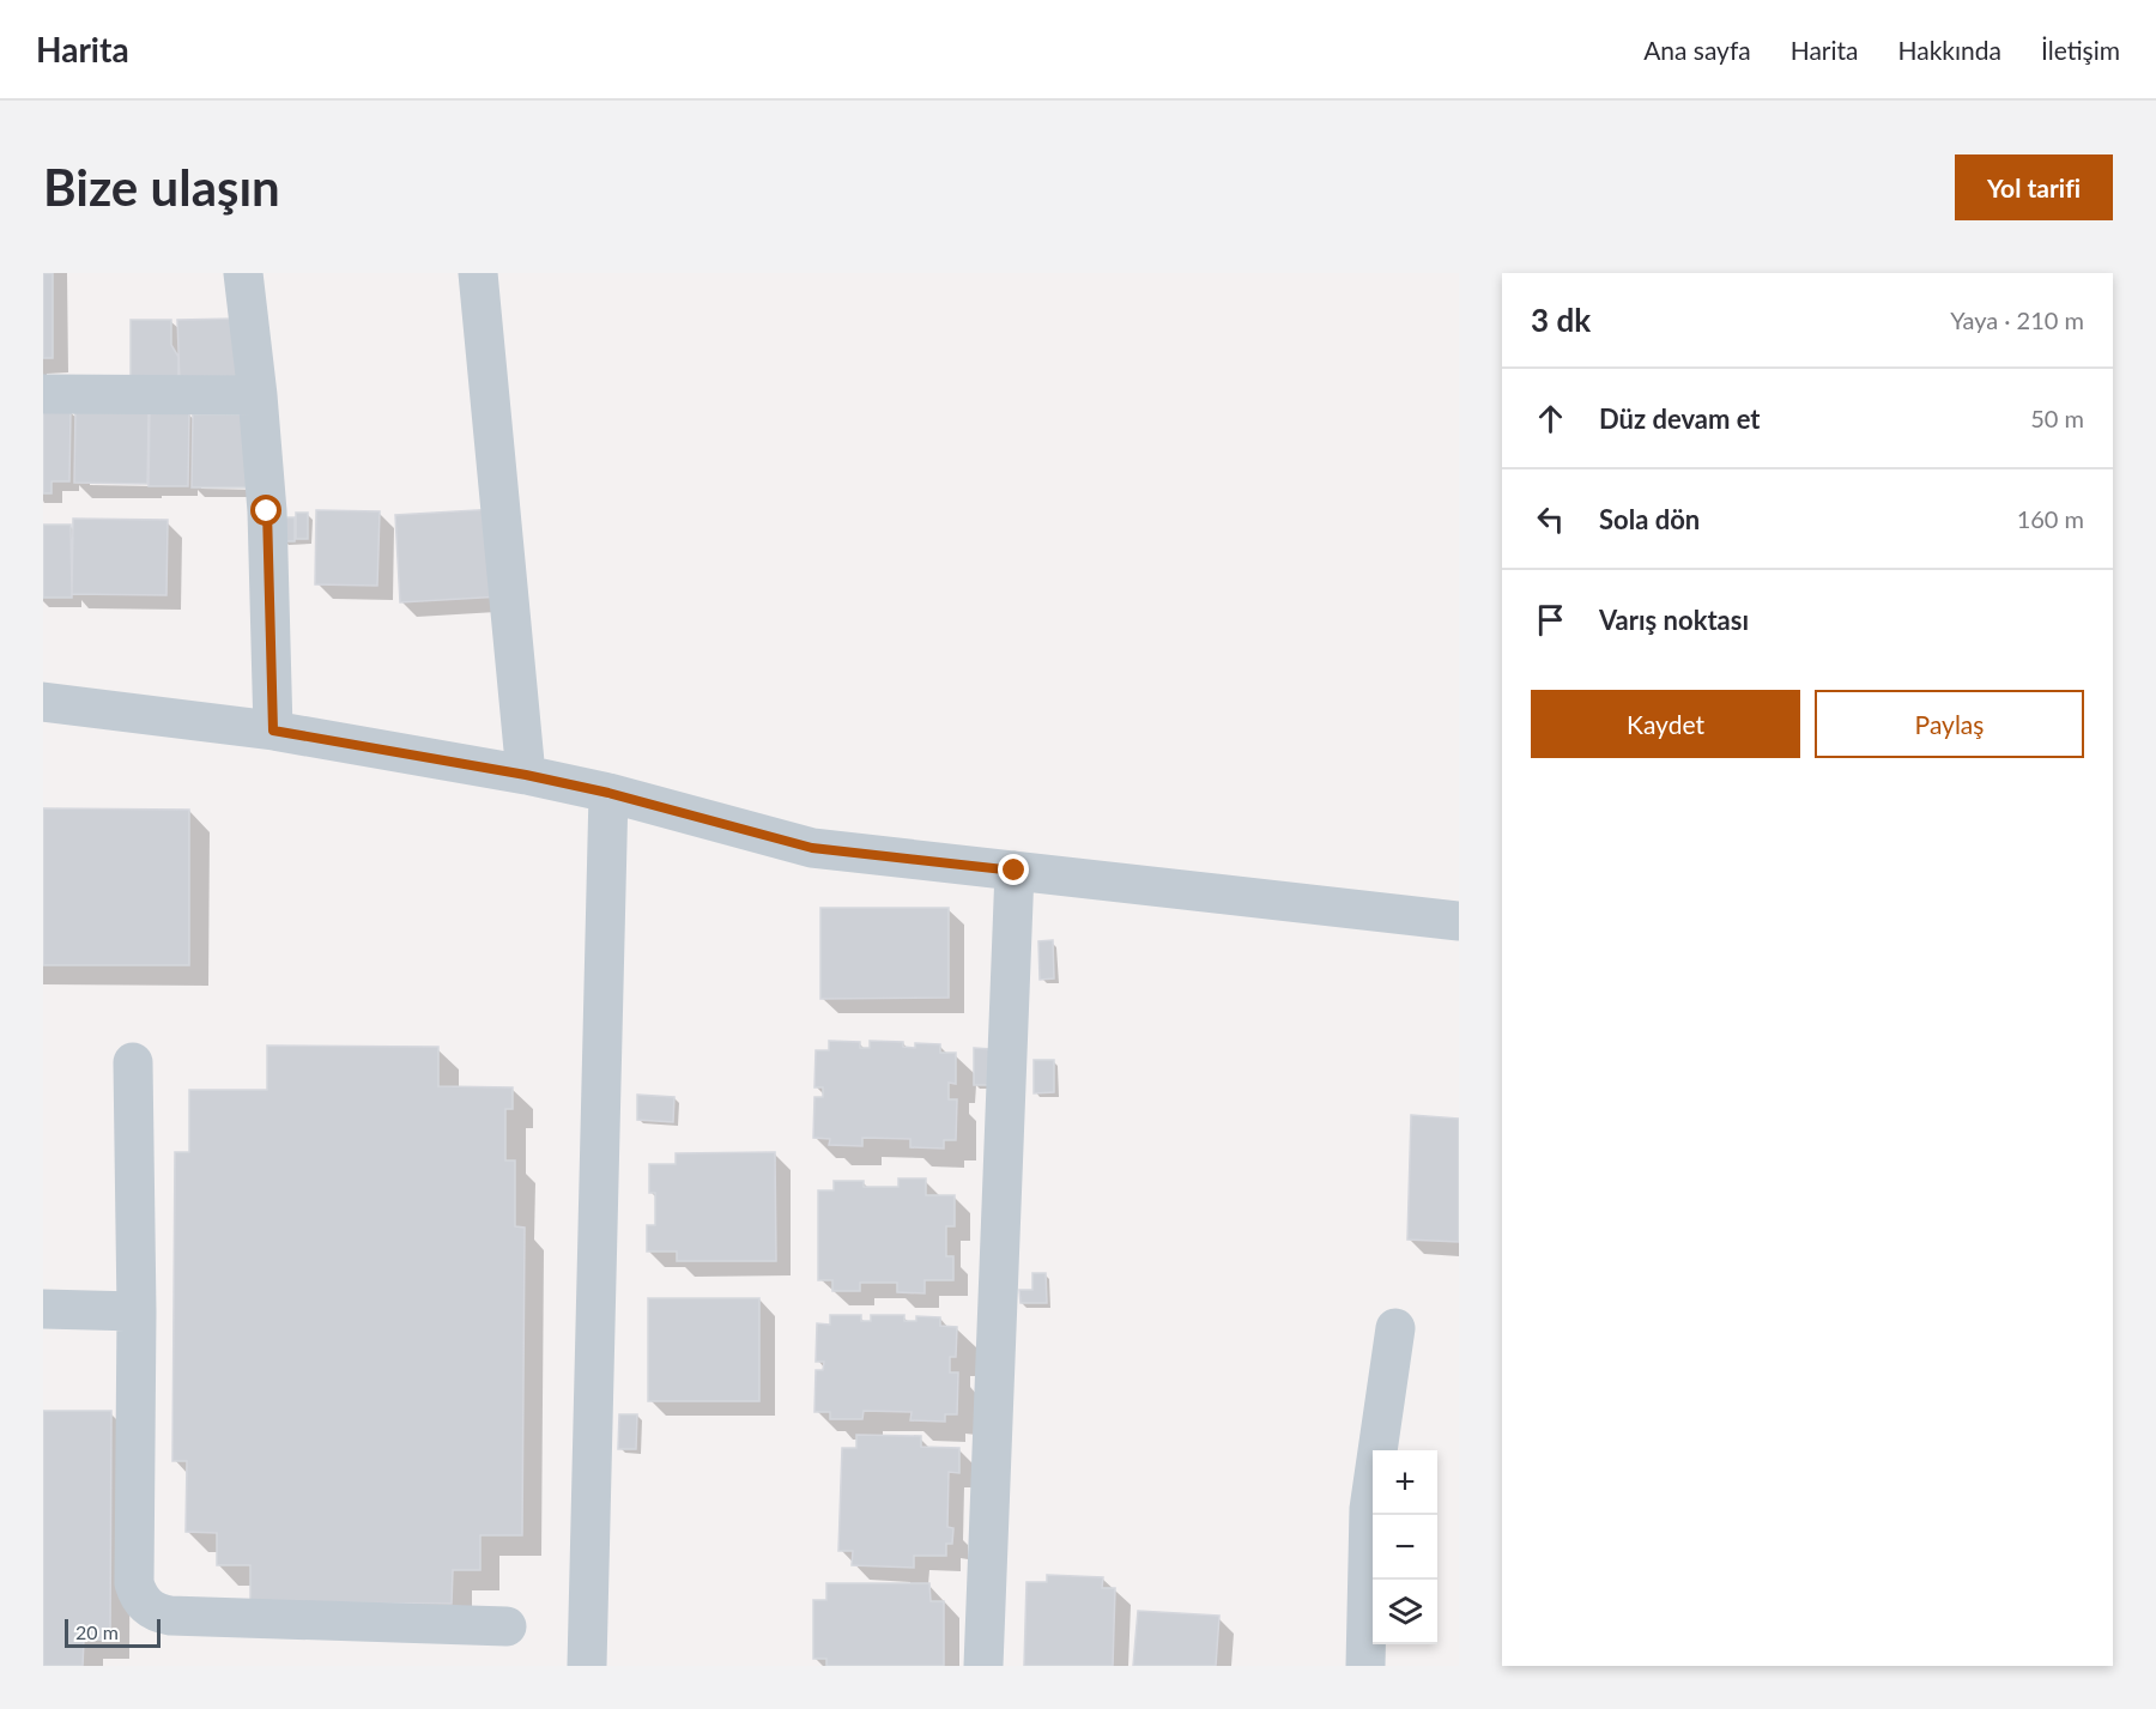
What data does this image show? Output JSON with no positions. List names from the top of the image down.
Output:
{
  "scale_bar": "20 m",
  "page": {
    "header": "Harita",
    "nav": [
      "Ana sayfa",
      "Harita",
      "Hakkında",
      "İletişim"
    ],
    "buttons": [
      "Yol tarifi",
      ["Kaydet", "Paylaş"]
    ],
    "title": "Bize ulaşın",
    "heading": ["3 dk", "Yaya · 210 m"],
    "list": [
      ["Düz devam et", "50 m"],
      ["Sola dön", "160 m"],
      "Varış noktası"
    ],
    "map_buttons": ["+", "−"],
    "scale": "20 m"
  }
}
